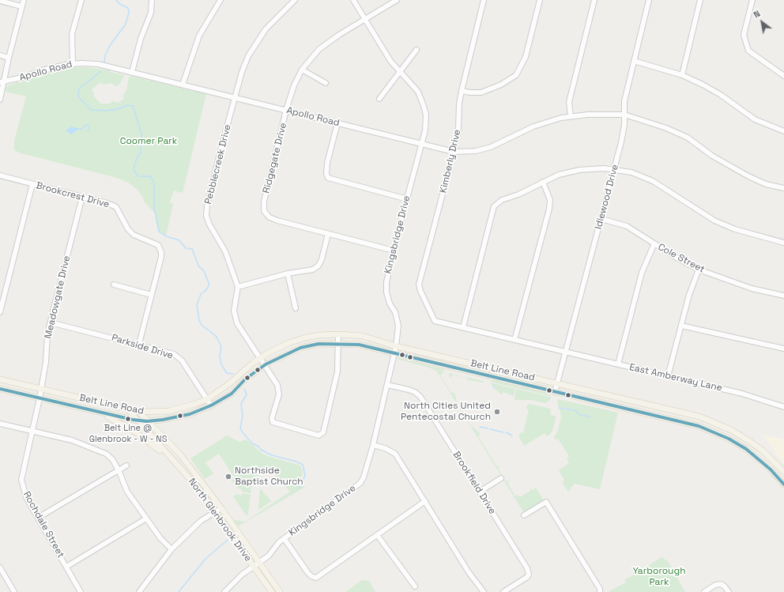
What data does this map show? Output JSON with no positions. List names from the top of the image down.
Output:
{
  "streets": {
    "main road": ["Belt Line Road", "North Glenbrook Drive"],
    "street": [
      "Apollo Road",
      "Ridgegate Drive",
      "Kimberly Drive",
      "Pebblecreek Drive",
      "Brookcrest Drive",
      "Idlewood Drive",
      "Kingsbridge Drive",
      "Cole Street",
      "Meadowgate Drive",
      "Parkside Drive",
      "East Amberway Lane",
      "Brookfield Drive",
      "Rochdale Street"
    ]
  },
  "crossings": [
    ["Apollo Road", "Ridgegate Drive"],
    ["Apollo Road", "Kimberly Drive"],
    ["Apollo Road", "Pebblecreek Drive"],
    ["Apollo Road", "Idlewood Drive"],
    ["Apollo Road", "Kingsbridge Drive"],
    ["Ridgegate Drive", "Kingsbridge Drive"],
    ["Kimberly Drive", "East Amberway Lane"],
    ["Brookcrest Drive", "Meadowgate Drive"],
    ["Brookcrest Drive", "Parkside Drive"],
    ["Idlewood Drive", "Cole Street"],
    ["Idlewood Drive", "Belt Line Road"],
    ["Idlewood Drive", "East Amberway Lane"],
    ["Kingsbridge Drive", "Belt Line Road"],
    ["Kingsbridge Drive", "Brookfield Drive"],
    ["Kingsbridge Drive", "North Glenbrook Drive"],
    ["Meadowgate Drive", "Parkside Drive"],
    ["Meadowgate Drive", "Belt Line Road"],
    ["Meadowgate Drive", "Rochdale Street"],
    ["Parkside Drive", "Belt Line Road"],
    ["Belt Line Road", "North Glenbrook Drive"],
    ["Belt Line Road", "Rochdale Street"]
  ],
  "parks": ["Coomer Park", "Yarborough Park"],
  "places": ["North Cities United Pentecostal Church", "Belt Line @ Glenbrook - W - NS", "Northside Baptist Church"],
  "north": "top left"
}
